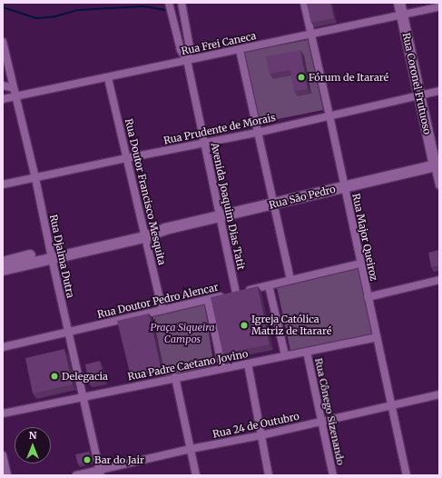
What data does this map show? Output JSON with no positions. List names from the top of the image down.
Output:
{
  "streets": {
    "main road": ["Rua Coronel Frutuoso", "Rua São Pedro"],
    "street": [
      "Rua Frei Caneca",
      "Rua Prudente de Morais",
      "Rua Doutor Francisco Mesquita",
      "Avenida Joaquim Dias Tatit",
      "Rua Major Queiroz",
      "Rua Djalma Dutra",
      "Rua Doutor Pedro Alencar",
      "Rua Padre Caetano Jovino",
      "Rua Cônego Sizenando",
      "Rua 24 de Outubro"
    ]
  },
  "crossings": [
    ["Rua Frei Caneca", "Rua Coronel Frutuoso"],
    ["Rua Frei Caneca", "Rua Doutor Francisco Mesquita"],
    ["Rua Frei Caneca", "Avenida Joaquim Dias Tatit"],
    ["Rua Frei Caneca", "Rua Major Queiroz"],
    ["Rua Frei Caneca", "Rua Djalma Dutra"],
    ["Rua Coronel Frutuoso", "Rua Prudente de Morais"],
    ["Rua Coronel Frutuoso", "Rua São Pedro"],
    ["Rua Prudente de Morais", "Rua Doutor Francisco Mesquita"],
    ["Rua Prudente de Morais", "Avenida Joaquim Dias Tatit"],
    ["Rua Prudente de Morais", "Rua Major Queiroz"],
    ["Rua Prudente de Morais", "Rua Djalma Dutra"],
    ["Rua Doutor Francisco Mesquita", "Rua São Pedro"],
    ["Rua Doutor Francisco Mesquita", "Rua Doutor Pedro Alencar"],
    ["Rua São Pedro", "Avenida Joaquim Dias Tatit"],
    ["Rua São Pedro", "Rua Major Queiroz"],
    ["Rua São Pedro", "Rua Djalma Dutra"],
    ["Avenida Joaquim Dias Tatit", "Rua Doutor Pedro Alencar"],
    ["Rua Major Queiroz", "Rua Doutor Pedro Alencar"],
    ["Rua Major Queiroz", "Rua Padre Caetano Jovino"],
    ["Rua Major Queiroz", "Rua 24 de Outubro"],
    ["Rua Djalma Dutra", "Rua Doutor Pedro Alencar"],
    ["Rua Djalma Dutra", "Rua Padre Caetano Jovino"],
    ["Rua Djalma Dutra", "Rua 24 de Outubro"],
    ["Rua Padre Caetano Jovino", "Rua Cônego Sizenando"],
    ["Rua Cônego Sizenando", "Rua 24 de Outubro"]
  ],
  "parks": ["Praça Siqueira Campos"],
  "places": [
    "Fórum de Itararé",
    "Igreja Católica Matriz de Itararé",
    "Delegacia",
    "Bar do Jair"
  ],
  "north": "top"
}
